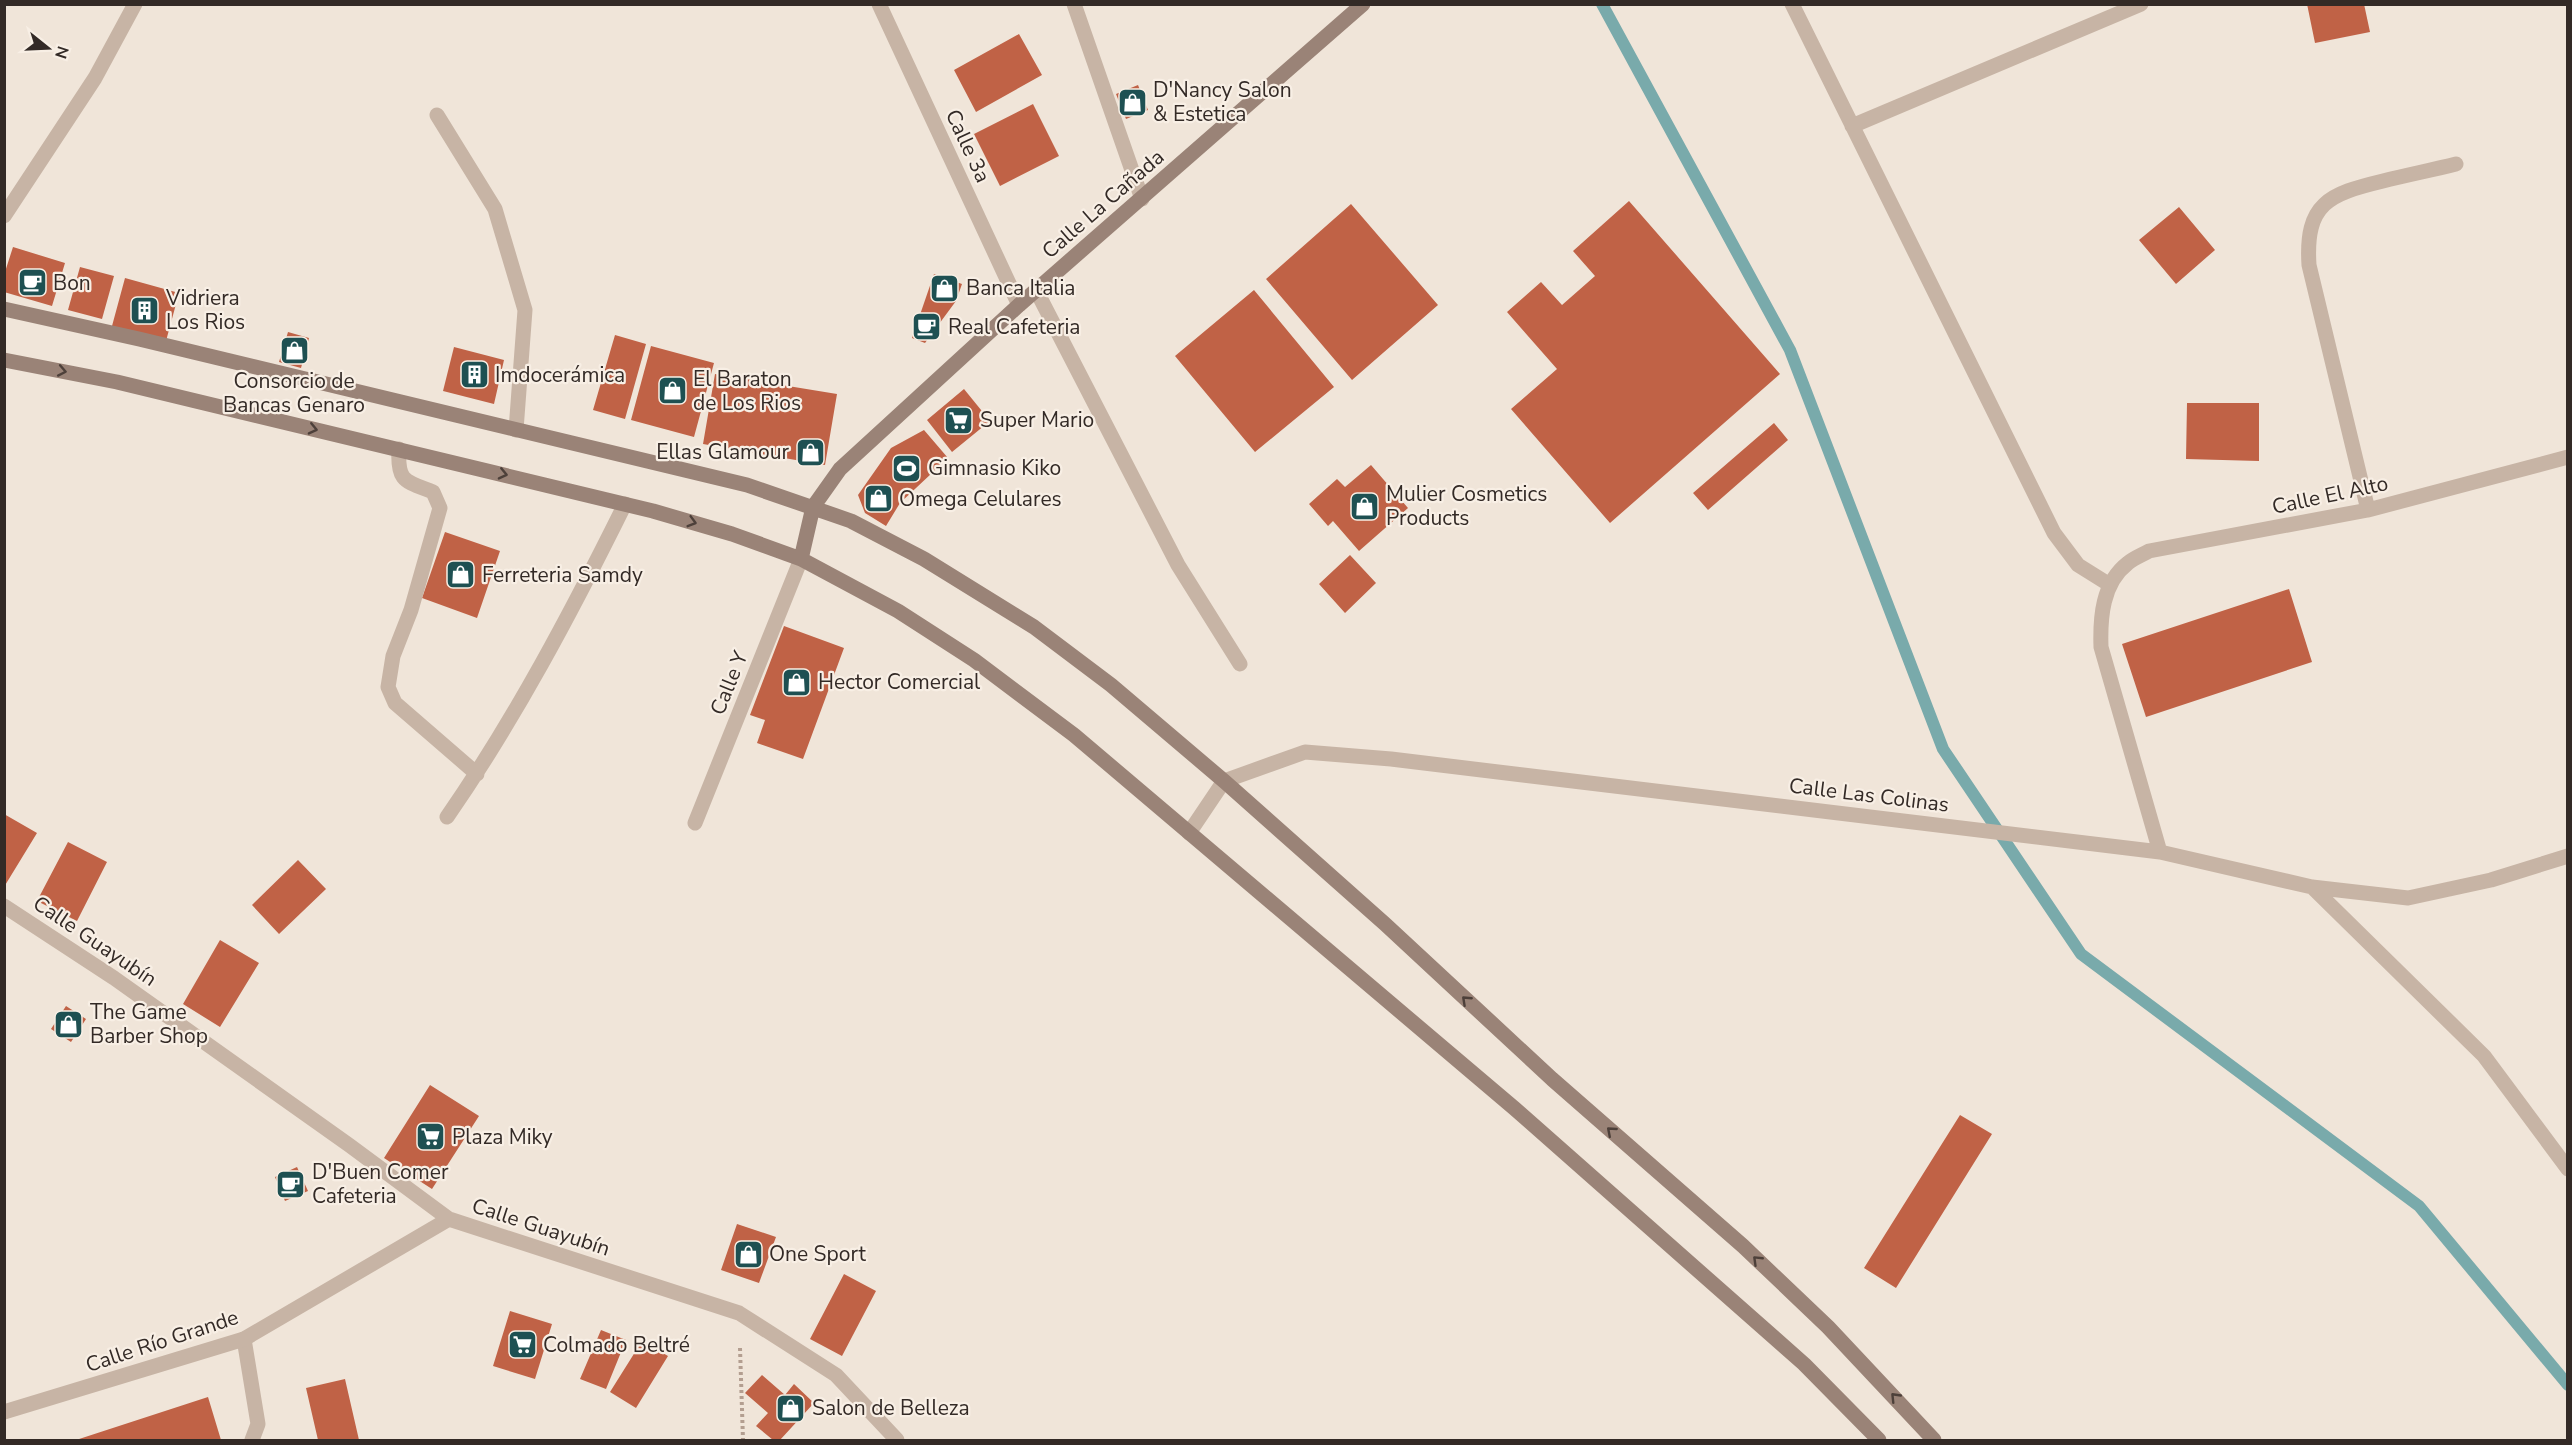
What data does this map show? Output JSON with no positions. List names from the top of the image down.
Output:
{
  "streets": {
    "main road": ["Calle La Cañada"],
    "street": [
      "Calle 3a",
      "Calle El Alto",
      "Calle Y",
      "Calle Las Colinas",
      "Calle Guayubín",
      "Calle Río Grande"
    ]
  },
  "crossings": [
    ["Calle 3a", "Calle La Cañada"],
    ["Calle La Cañada", "Calle Y"],
    ["Calle Guayubín", "Calle Río Grande"]
  ],
  "places": {
    "shop": [
      "D'Nancy Salon & Estetica",
      "Banca Italia",
      "Consorcio de Bancas Genaro",
      "El Baraton de Los Rios",
      "Ellas Glamour",
      "Omega Celulares",
      "Mulier Cosmetics Products",
      "Ferreteria Samdy",
      "Hector Comercial",
      "The Game Barber Shop",
      "One Sport",
      "Salon de Belleza"
    ],
    "cafe": ["Bon", "Real Cafeteria", "D'Buen Comer Cafeteria"],
    "building": ["Vidriera Los Rios", "Imdocerámica"],
    "supermarket": ["Super Mario", "Plaza Miky", "Colmado Beltré"],
    "sports": ["Gimnasio Kiko"]
  },
  "north": "right"
}
